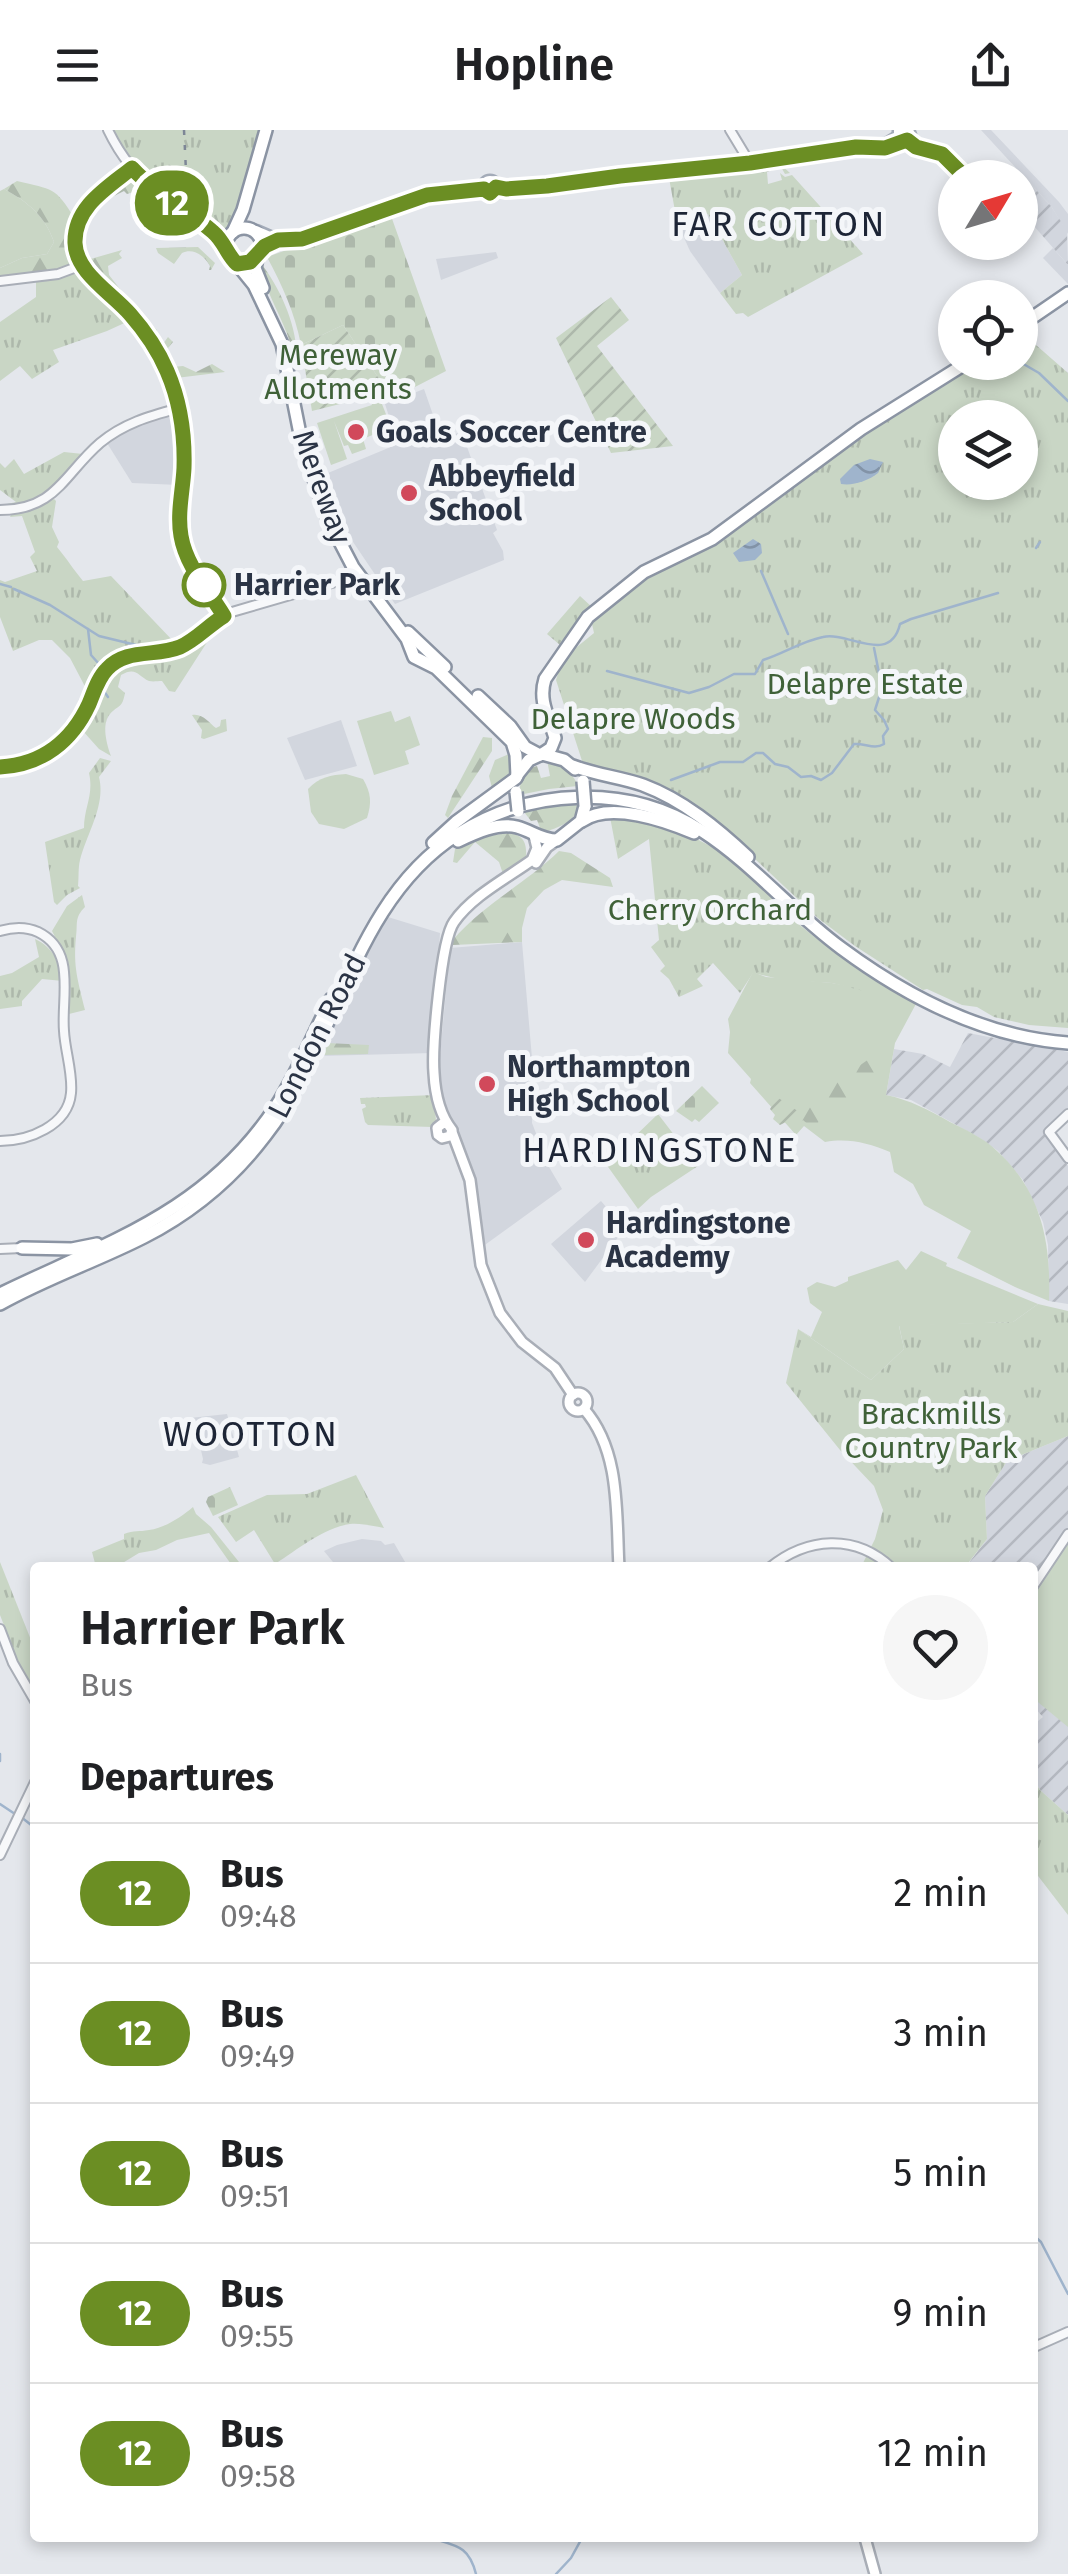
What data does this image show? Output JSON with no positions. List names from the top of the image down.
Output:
{
  "streets": {
    "highway": ["Mereway", "London Road"]
  },
  "districts": ["FAR COTTON", "HARDINGSTONE", "WOOTTON"],
  "parks": [
    "Mereway Allotments",
    "Delapre Estate",
    "Delapre Woods",
    "Cherry Orchard",
    "Brackmills Country Park"
  ],
  "places": [
    "Goals Soccer Centre",
    "Abbeyfield School",
    "Harrier Park",
    "Northampton High School",
    "Hardingstone Academy"
  ],
  "lines": ["bus line 12"],
  "north": "top right",
  "page": {
    "header": "Hopline",
    "on_map": "12",
    "heading": [
      ["Harrier Park", "Bus"],
      "Departures"
    ],
    "list": [
      {
        "mark": "12",
        "name": "Bus",
        "note": "09:48",
        "value": "2 min"
      },
      {
        "mark": "12",
        "name": "Bus",
        "note": "09:49",
        "value": "3 min"
      },
      {
        "mark": "12",
        "name": "Bus",
        "note": "09:51",
        "value": "5 min"
      },
      {
        "mark": "12",
        "name": "Bus",
        "note": "09:55",
        "value": "9 min"
      },
      {
        "mark": "12",
        "name": "Bus",
        "note": "09:58",
        "value": "12 min"
      }
    ]
  }
}
